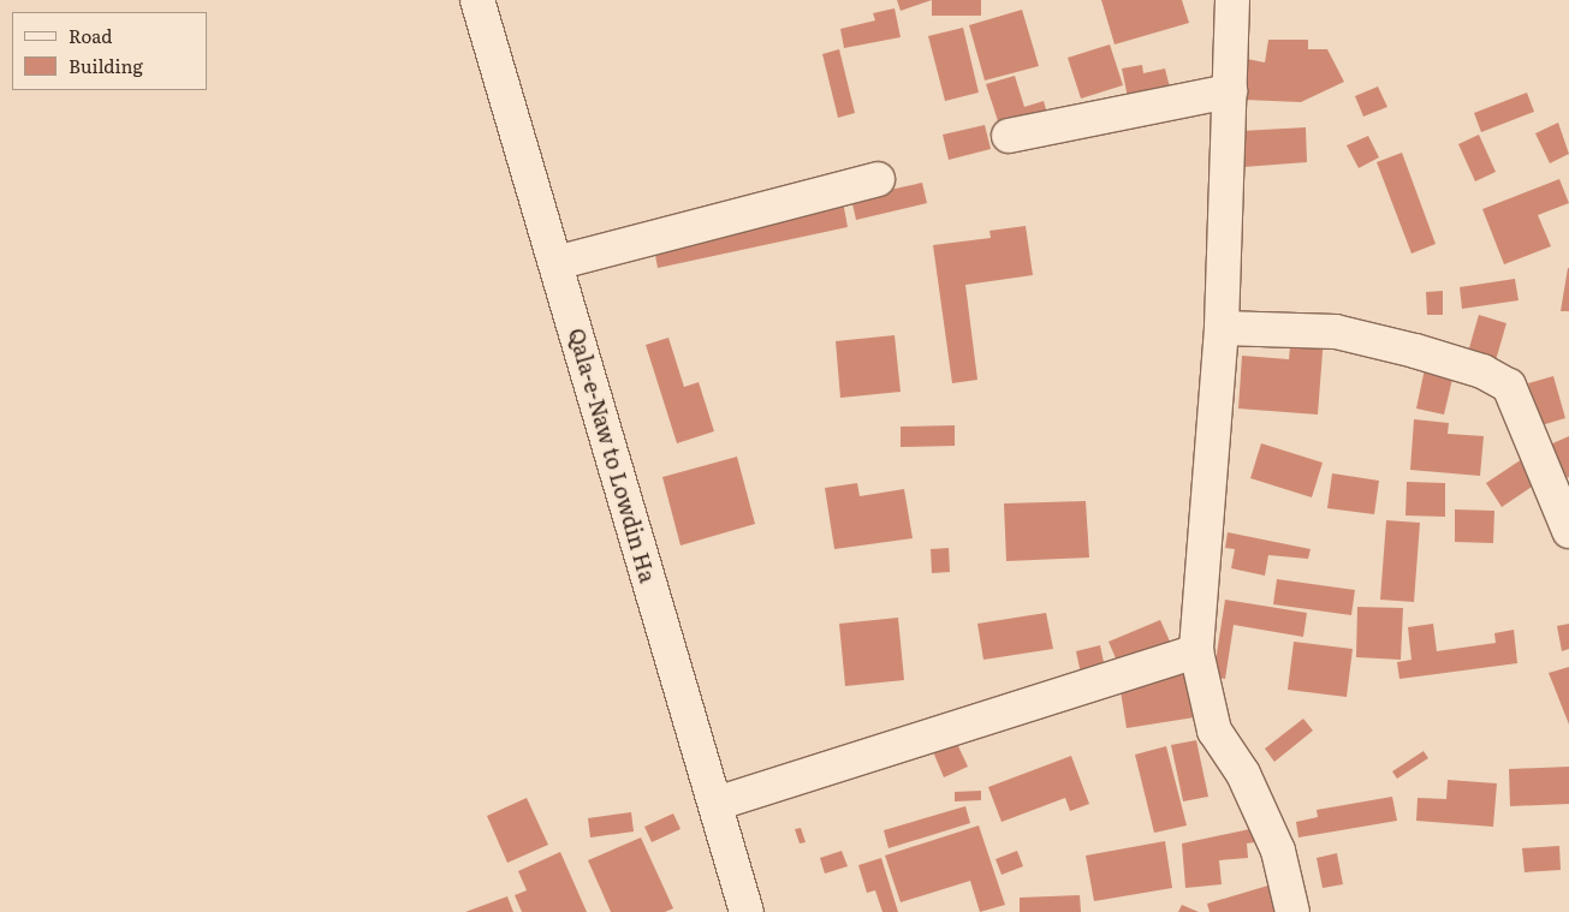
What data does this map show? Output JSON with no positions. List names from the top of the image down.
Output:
{
  "streets": {
    "street": ["Qala-e-Naw to Lowdin Ha"]
  },
  "legend": ["Road", "Building"]
}
